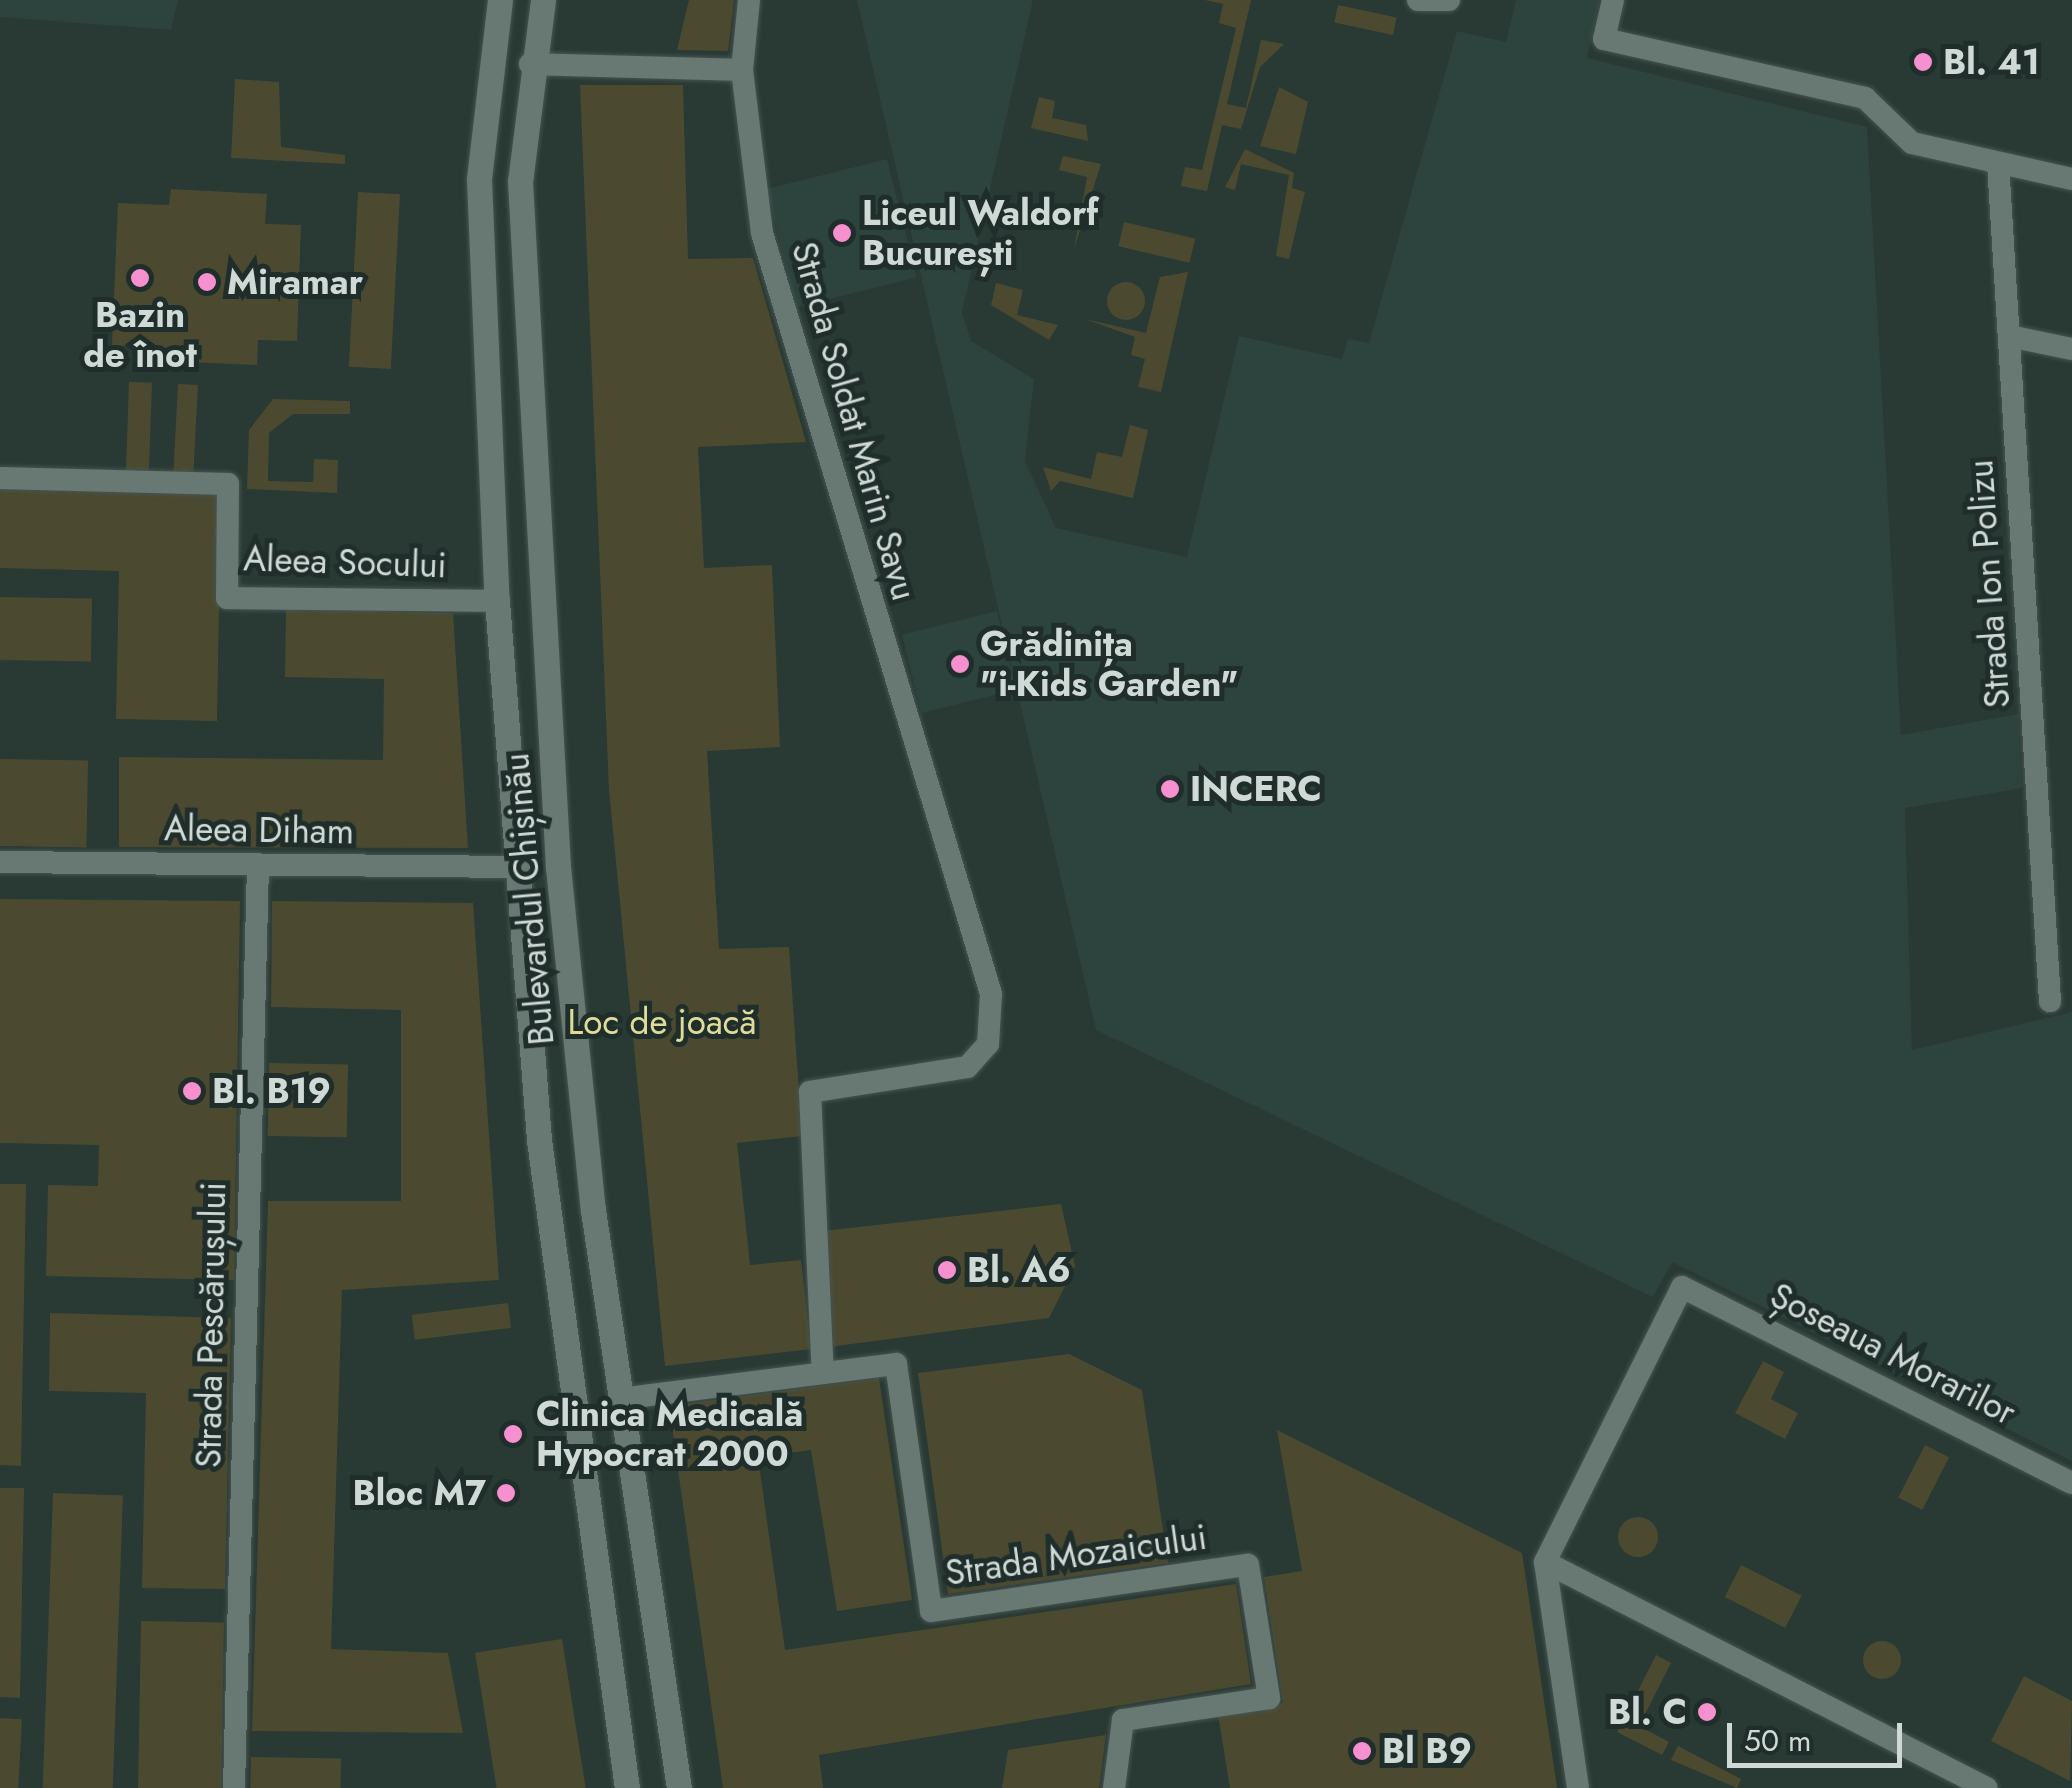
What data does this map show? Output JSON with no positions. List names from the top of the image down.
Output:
{
  "streets": {
    "main road": ["Bulevardul Chișinău"],
    "street": [
      "Strada Soldat Marin Savu",
      "Aleea Socului",
      "Strada Ion Polizu",
      "Aleea Diham",
      "Strada Pescărușului",
      "Șoseaua Morarilor",
      "Strada Mozaicului"
    ]
  },
  "crossings": [
    ["Strada Soldat Marin Savu", "Strada Mozaicului"],
    ["Aleea Socului", "Bulevardul Chișinău"],
    ["Aleea Diham", "Bulevardul Chișinău"],
    ["Aleea Diham", "Strada Pescărușului"]
  ],
  "parks": ["Loc de joacă"],
  "places": [
    "Bl. 41",
    "Liceul Waldorf București",
    "Bazin de înot",
    "Miramar",
    "Grădinița \"i-Kids Garden\"",
    "INCERC",
    "Bl. B19",
    "Bl. A6",
    "Clinica Medicală Hypocrat 2000",
    "Bloc M7",
    "Bl. C",
    "Bl B9"
  ],
  "scale_bar": "50 m"
}
